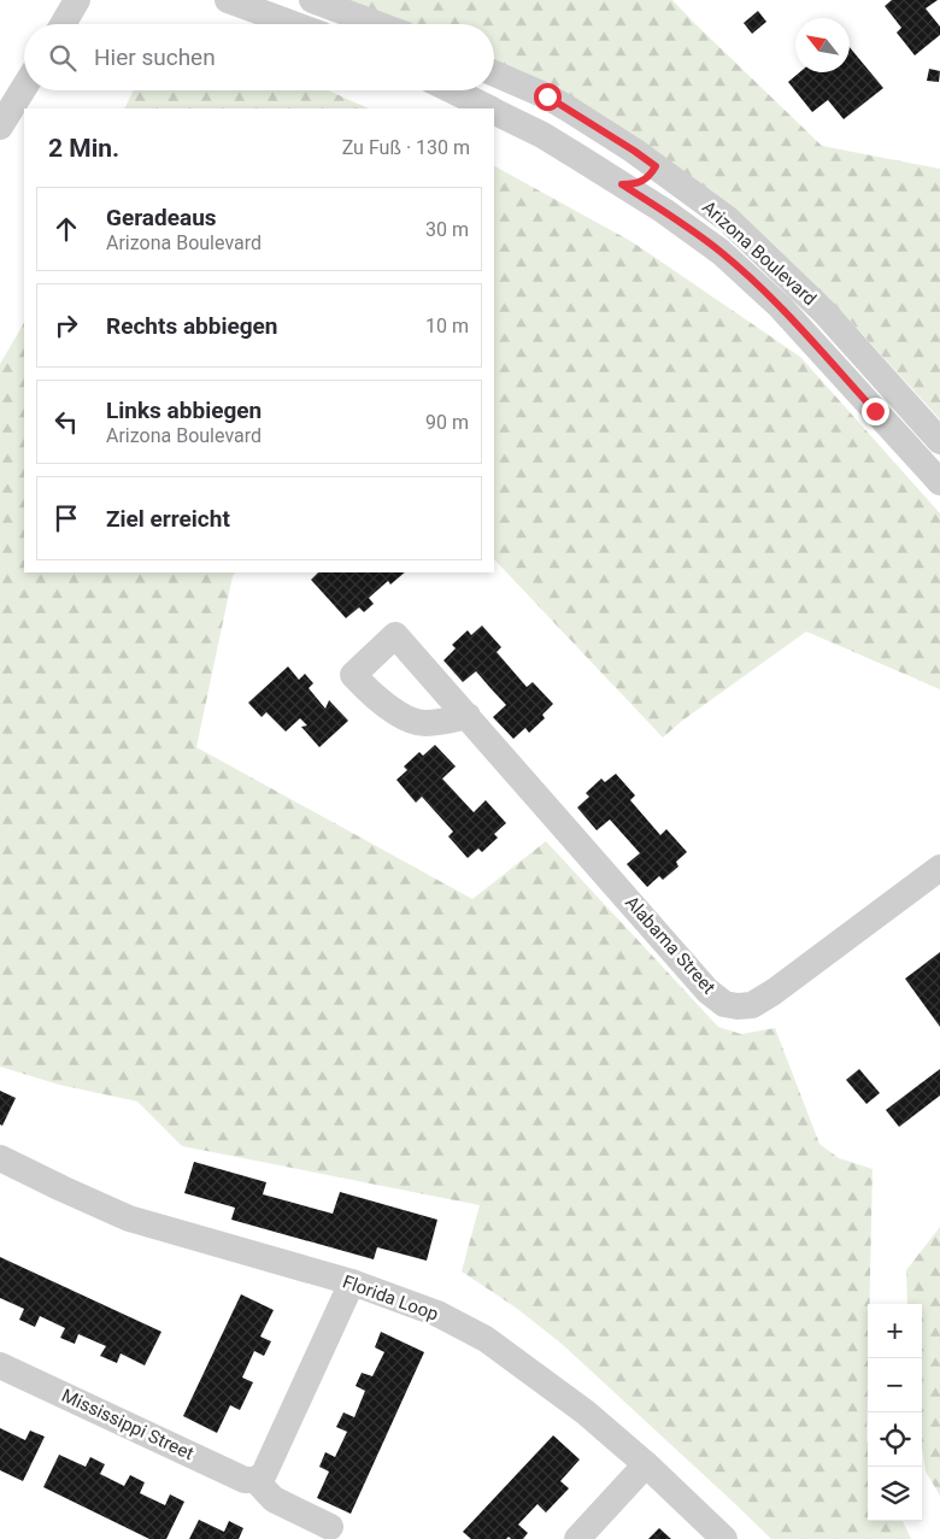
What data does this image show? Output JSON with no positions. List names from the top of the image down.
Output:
{
  "streets": {
    "street": [
      "Arizona Boulevard",
      "Alabama Street",
      "Florida Loop",
      "Mississippi Street"
    ]
  },
  "north": "top left",
  "page": {
    "search": "Hier suchen",
    "heading": ["2 Min.", "Zu Fuß · 130 m"],
    "list": [
      ["Geradeaus", "Arizona Boulevard", "30 m"],
      ["Rechts abbiegen", "10 m"],
      ["Links abbiegen", "Arizona Boulevard", "90 m"],
      "Ziel erreicht"
    ],
    "map_buttons": ["+", "−"]
  }
}
